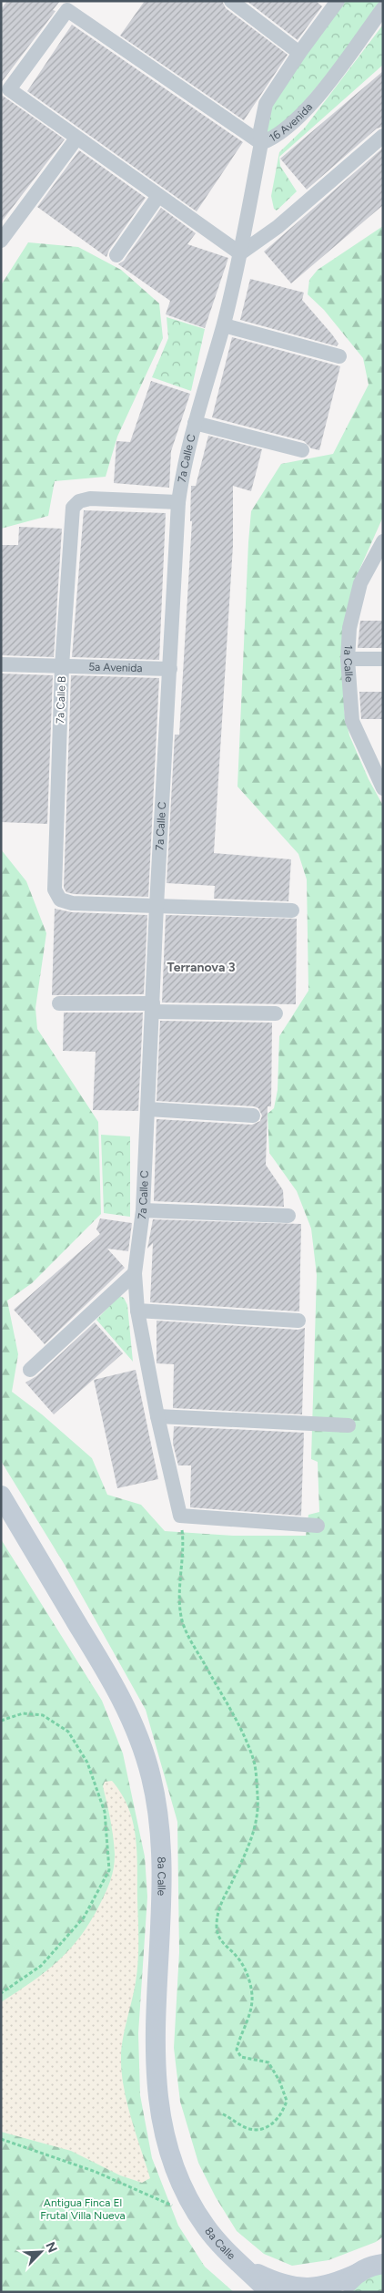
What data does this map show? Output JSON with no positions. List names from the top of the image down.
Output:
{
  "streets": {
    "main road": ["8a Calle"],
    "street": [
      "16 Avenida",
      "7a Calle C",
      "1a Calle",
      "5a Avenida",
      "7a Calle B"
    ]
  },
  "crossings": [
    ["16 Avenida", "7a Calle C"],
    ["7a Calle C", "5a Avenida"],
    ["7a Calle C", "7a Calle B"],
    ["5a Avenida", "7a Calle B"]
  ],
  "districts": ["Terranova 3"],
  "parks": ["Antigua Finca El Frutal Villa Nueva"],
  "north": "top right"
}
